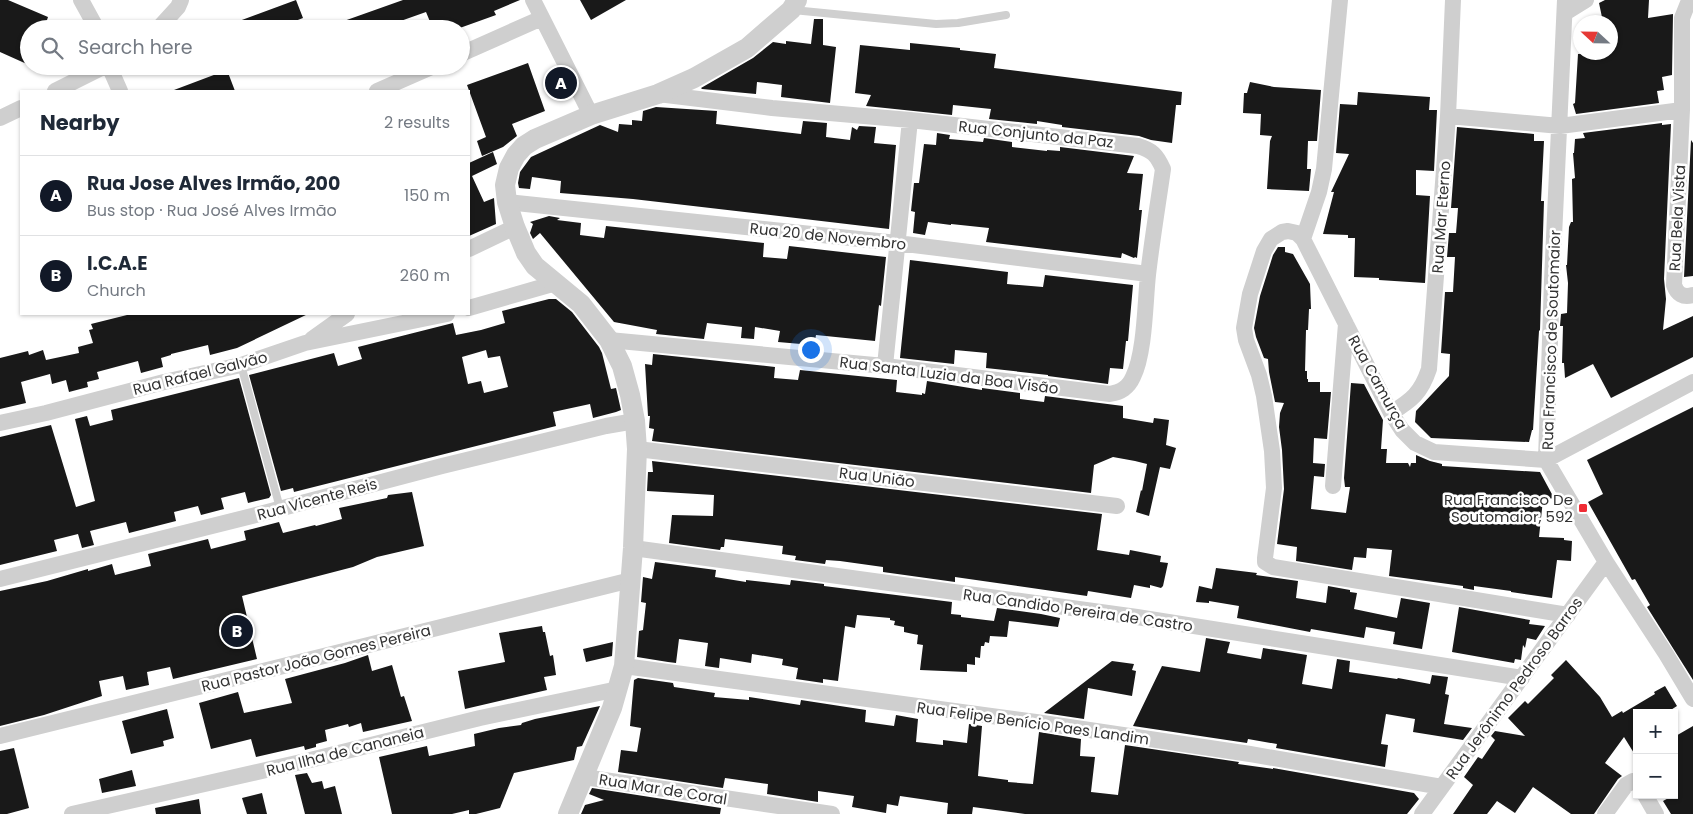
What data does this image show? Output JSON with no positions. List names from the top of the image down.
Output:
{
  "streets": {
    "street": [
      "Rua Conjunto da Paz",
      "Rua Mar Eterno",
      "Rua Bela Vista",
      "Rua 20 de Novembro",
      "Rua Francisco de Soutomaior",
      "Rua Rafael Galvão",
      "Rua Santa Luzia da Boa Visão",
      "Rua Camurça",
      "Rua União",
      "Rua Vicente Reis",
      "Rua Candido Pereira de Castro",
      "Rua Pastor João Gomes Pereira",
      "Rua Jerônimo Pedroso Barros",
      "Rua Felipe Benício Paes Landim",
      "Rua Ilha de Cananeia",
      "Rua Mar de Coral"
    ]
  },
  "crossings": [
    ["Rua Conjunto da Paz", "Rua 20 de Novembro"],
    ["Rua Conjunto da Paz", "Rua Santa Luzia da Boa Visão"],
    ["Rua Mar Eterno", "Rua Camurça"],
    ["Rua Francisco de Soutomaior", "Rua Camurça"],
    ["Rua Francisco de Soutomaior", "Rua Jerônimo Pedroso Barros"],
    ["Rua Candido Pereira de Castro", "Rua Jerônimo Pedroso Barros"],
    ["Rua Jerônimo Pedroso Barros", "Rua Felipe Benício Paes Landim"]
  ],
  "places": {
    "transit": ["Rua Francisco De Soutomaior, 592"]
  },
  "north": "left",
  "page": {
    "search": "Search here",
    "pins": ["A", "B"],
    "heading": ["Nearby", "2 results"],
    "list": [
      {
        "mark": "A",
        "name": "Rua Jose Alves Irmão, 200",
        "note": "Bus stop · Rua José Alves Irmão",
        "value": "150 m"
      },
      {
        "mark": "B",
        "name": "I.C.A.E",
        "note": "Church",
        "value": "260 m"
      }
    ],
    "map_buttons": ["+", "−"]
  }
}
